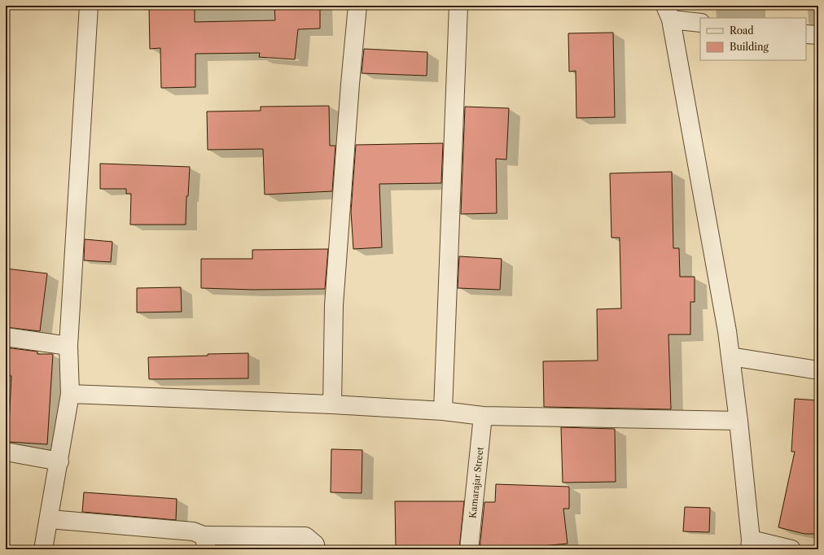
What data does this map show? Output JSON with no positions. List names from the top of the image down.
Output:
{
  "streets": {
    "street": ["Kamarajar Street"]
  },
  "legend": ["Road", "Building"]
}
